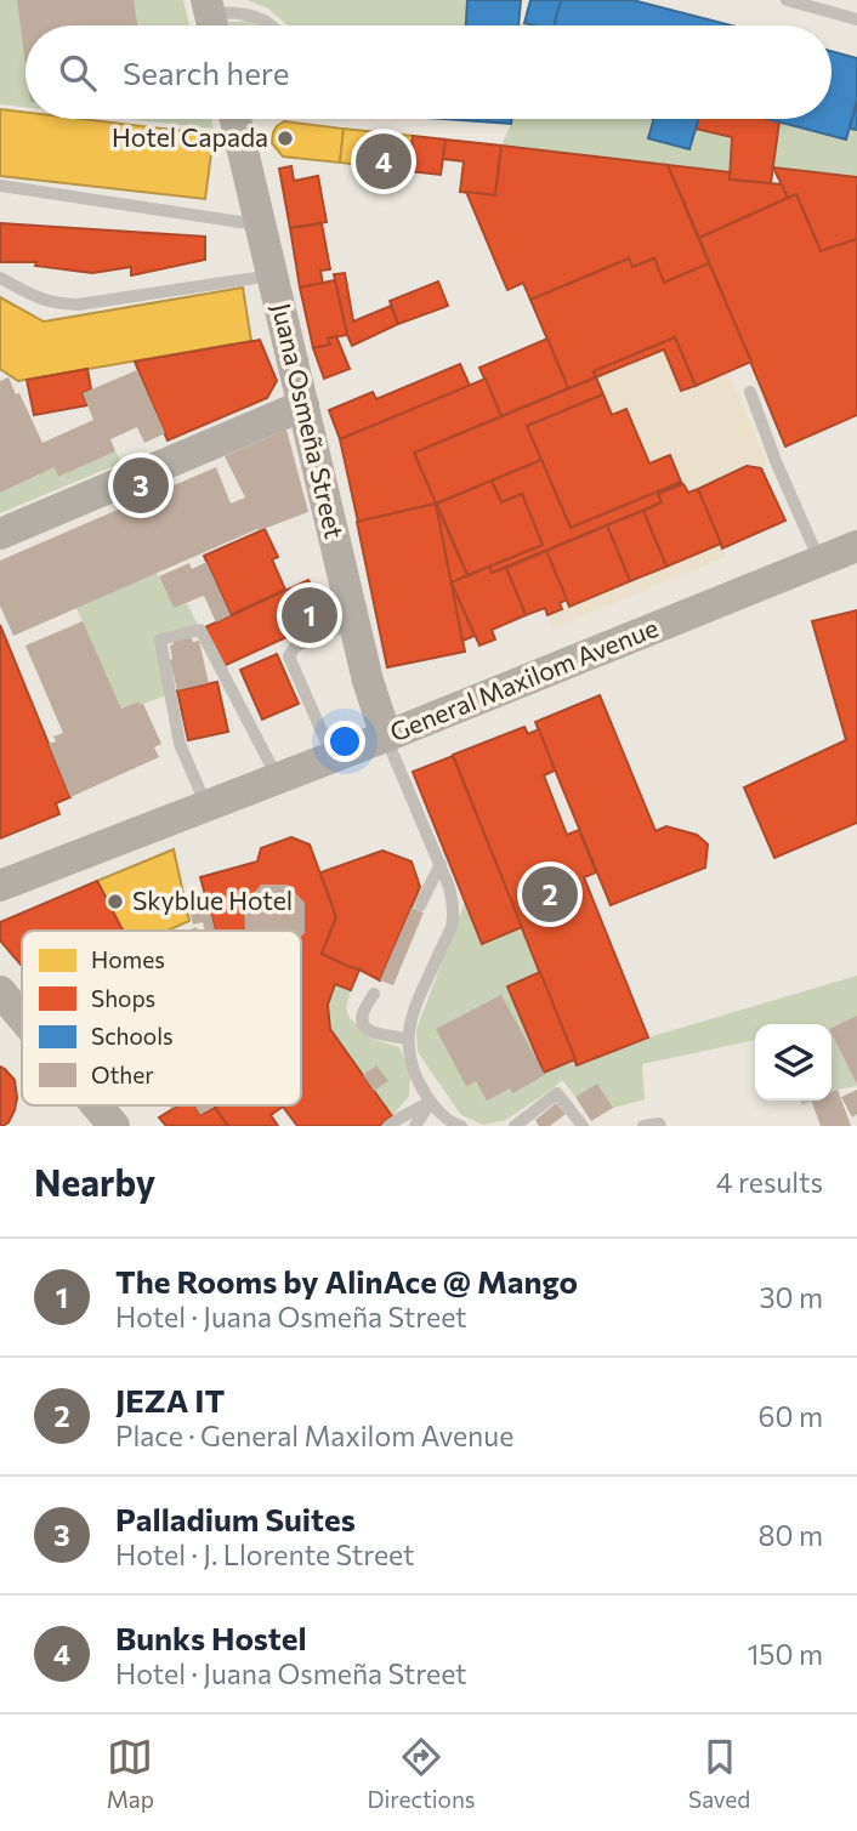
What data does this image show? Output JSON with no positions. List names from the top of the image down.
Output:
{
  "streets": {
    "street": ["Juana Osmeña Street", "General Maxilom Avenue"]
  },
  "crossings": [
    ["Juana Osmeña Street", "General Maxilom Avenue"]
  ],
  "places": ["Hotel Capada", "Skyblue Hotel"],
  "legend": [
    "Homes",
    "Shops",
    "Schools",
    "Other"
  ],
  "page": {
    "search": "Search here",
    "pins": [
      "4",
      "3",
      "1",
      "2"
    ],
    "heading": ["Nearby", "4 results"],
    "list": [
      {
        "mark": "1",
        "name": "The Rooms by AlinAce @ Mango",
        "note": "Hotel · Juana Osmeña Street",
        "value": "30 m"
      },
      {
        "mark": "2",
        "name": "JEZA IT",
        "note": "Place · General Maxilom Avenue",
        "value": "60 m"
      },
      {
        "mark": "3",
        "name": "Palladium Suites",
        "note": "Hotel · J. Llorente Street",
        "value": "80 m"
      },
      {
        "mark": "4",
        "name": "Bunks Hostel",
        "note": "Hotel · Juana Osmeña Street",
        "value": "150 m"
      }
    ],
    "nav": ["Map", "Directions", "Saved"]
  }
}
